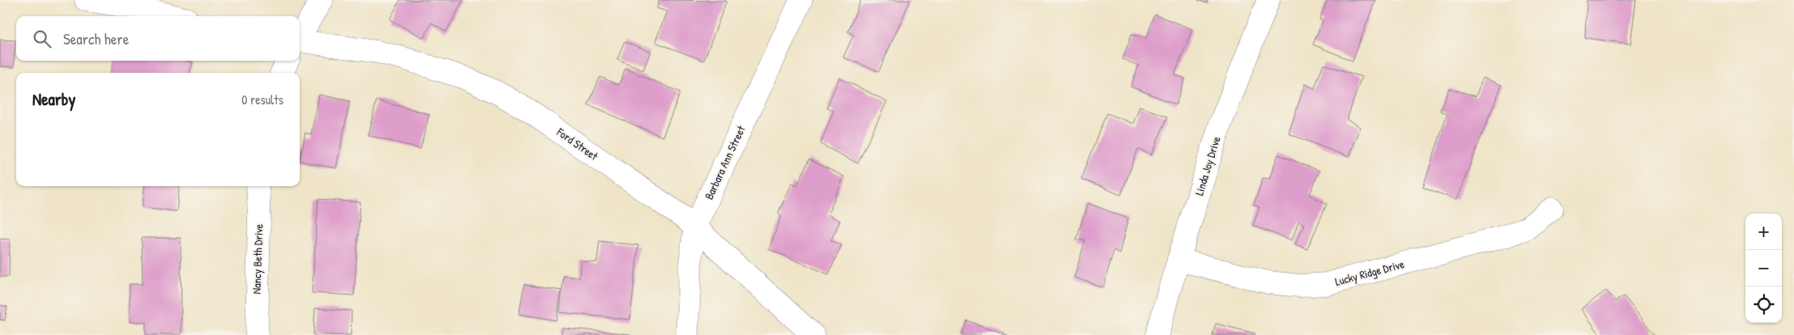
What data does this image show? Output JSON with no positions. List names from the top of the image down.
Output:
{
  "streets": {
    "street": [
      "Ford Street",
      "Barbara Ann Street",
      "Linda Joy Drive",
      "Nancy Beth Drive",
      "Lucky Ridge Drive"
    ]
  },
  "crossings": [
    ["Ford Street", "Barbara Ann Street"],
    ["Linda Joy Drive", "Lucky Ridge Drive"]
  ],
  "page": {
    "search": "Search here",
    "heading": ["Nearby", "0 results"],
    "map_buttons": ["+", "−"]
  }
}
